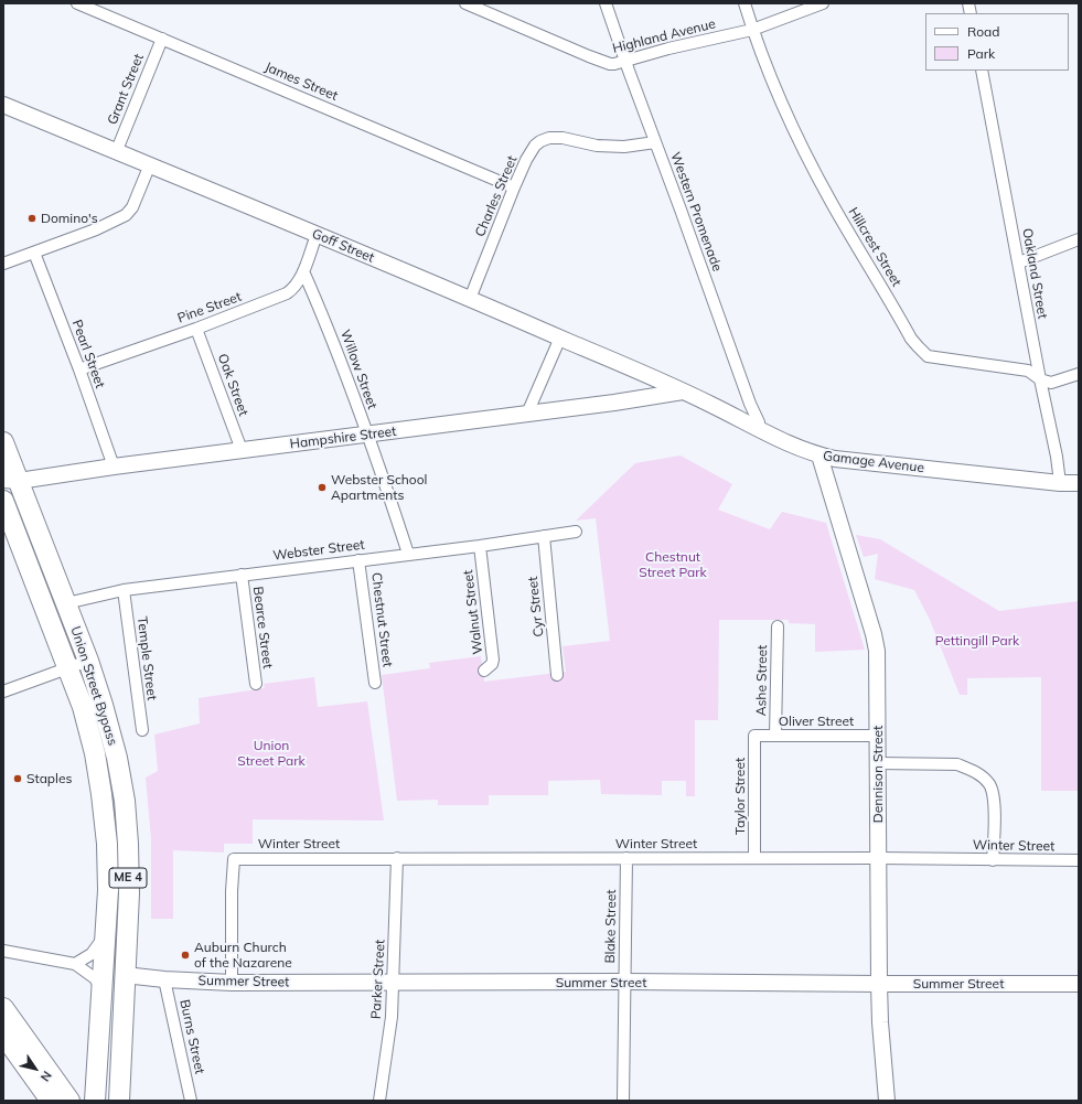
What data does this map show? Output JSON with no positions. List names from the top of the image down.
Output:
{
  "streets": {
    "highway": ["Union Street Bypass", "ME 4"],
    "street": [
      "Highland Avenue",
      "James Street",
      "Grant Street",
      "Charles Street",
      "Western Promenade",
      "Goff Street",
      "Hillcrest Street",
      "Oakland Street",
      "Pine Street",
      "Pearl Street",
      "Willow Street",
      "Oak Street",
      "Hampshire Street",
      "Gamage Avenue",
      "Webster Street",
      "Cyr Street",
      "Walnut Street",
      "Chestnut Street",
      "Bearce Street",
      "Temple Street",
      "Ashe Street",
      "Oliver Street",
      "Dennison Street",
      "Taylor Street",
      "Winter Street",
      "Blake Street",
      "Parker Street",
      "Summer Street",
      "Burns Street"
    ]
  },
  "crossings": [
    ["Highland Avenue", "Western Promenade"],
    ["Highland Avenue", "Hillcrest Street"],
    ["James Street", "Grant Street"],
    ["James Street", "Charles Street"],
    ["Grant Street", "Goff Street"],
    ["Charles Street", "Western Promenade"],
    ["Charles Street", "Goff Street"],
    ["Western Promenade", "Gamage Avenue"],
    ["Goff Street", "Pine Street"],
    ["Goff Street", "Hampshire Street"],
    ["Goff Street", "Gamage Avenue"],
    ["Hillcrest Street", "Oakland Street"],
    ["Oakland Street", "Gamage Avenue"],
    ["Pine Street", "Pearl Street"],
    ["Pine Street", "Willow Street"],
    ["Pine Street", "Oak Street"],
    ["Pearl Street", "Hampshire Street"],
    ["Willow Street", "Hampshire Street"],
    ["Willow Street", "Webster Street"],
    ["Oak Street", "Hampshire Street"],
    ["Hampshire Street", "Gamage Avenue"],
    ["Hampshire Street", "Union Street Bypass"],
    ["Gamage Avenue", "Dennison Street"],
    ["Webster Street", "Cyr Street"],
    ["Webster Street", "Walnut Street"],
    ["Webster Street", "Chestnut Street"],
    ["Webster Street", "Bearce Street"],
    ["Webster Street", "Temple Street"],
    ["Webster Street", "Union Street Bypass"],
    ["Ashe Street", "Oliver Street"],
    ["Union Street Bypass", "Summer Street"],
    ["Oliver Street", "Dennison Street"],
    ["Oliver Street", "Taylor Street"],
    ["Dennison Street", "Winter Street"],
    ["Dennison Street", "Summer Street"],
    ["Taylor Street", "Winter Street"],
    ["Winter Street", "Blake Street"],
    ["Winter Street", "Parker Street"],
    ["Winter Street", "Summer Street"],
    ["Blake Street", "Summer Street"],
    ["Parker Street", "Summer Street"],
    ["Summer Street", "Burns Street"]
  ],
  "parks": ["Chestnut Street Park", "Pettingill Park", "Union Street Park"],
  "places": [
    "Domino's",
    "Webster School Apartments",
    "Staples",
    "Auburn Church of the Nazarene"
  ],
  "legend": ["Road", "Park"],
  "north": "bottom right"
}
